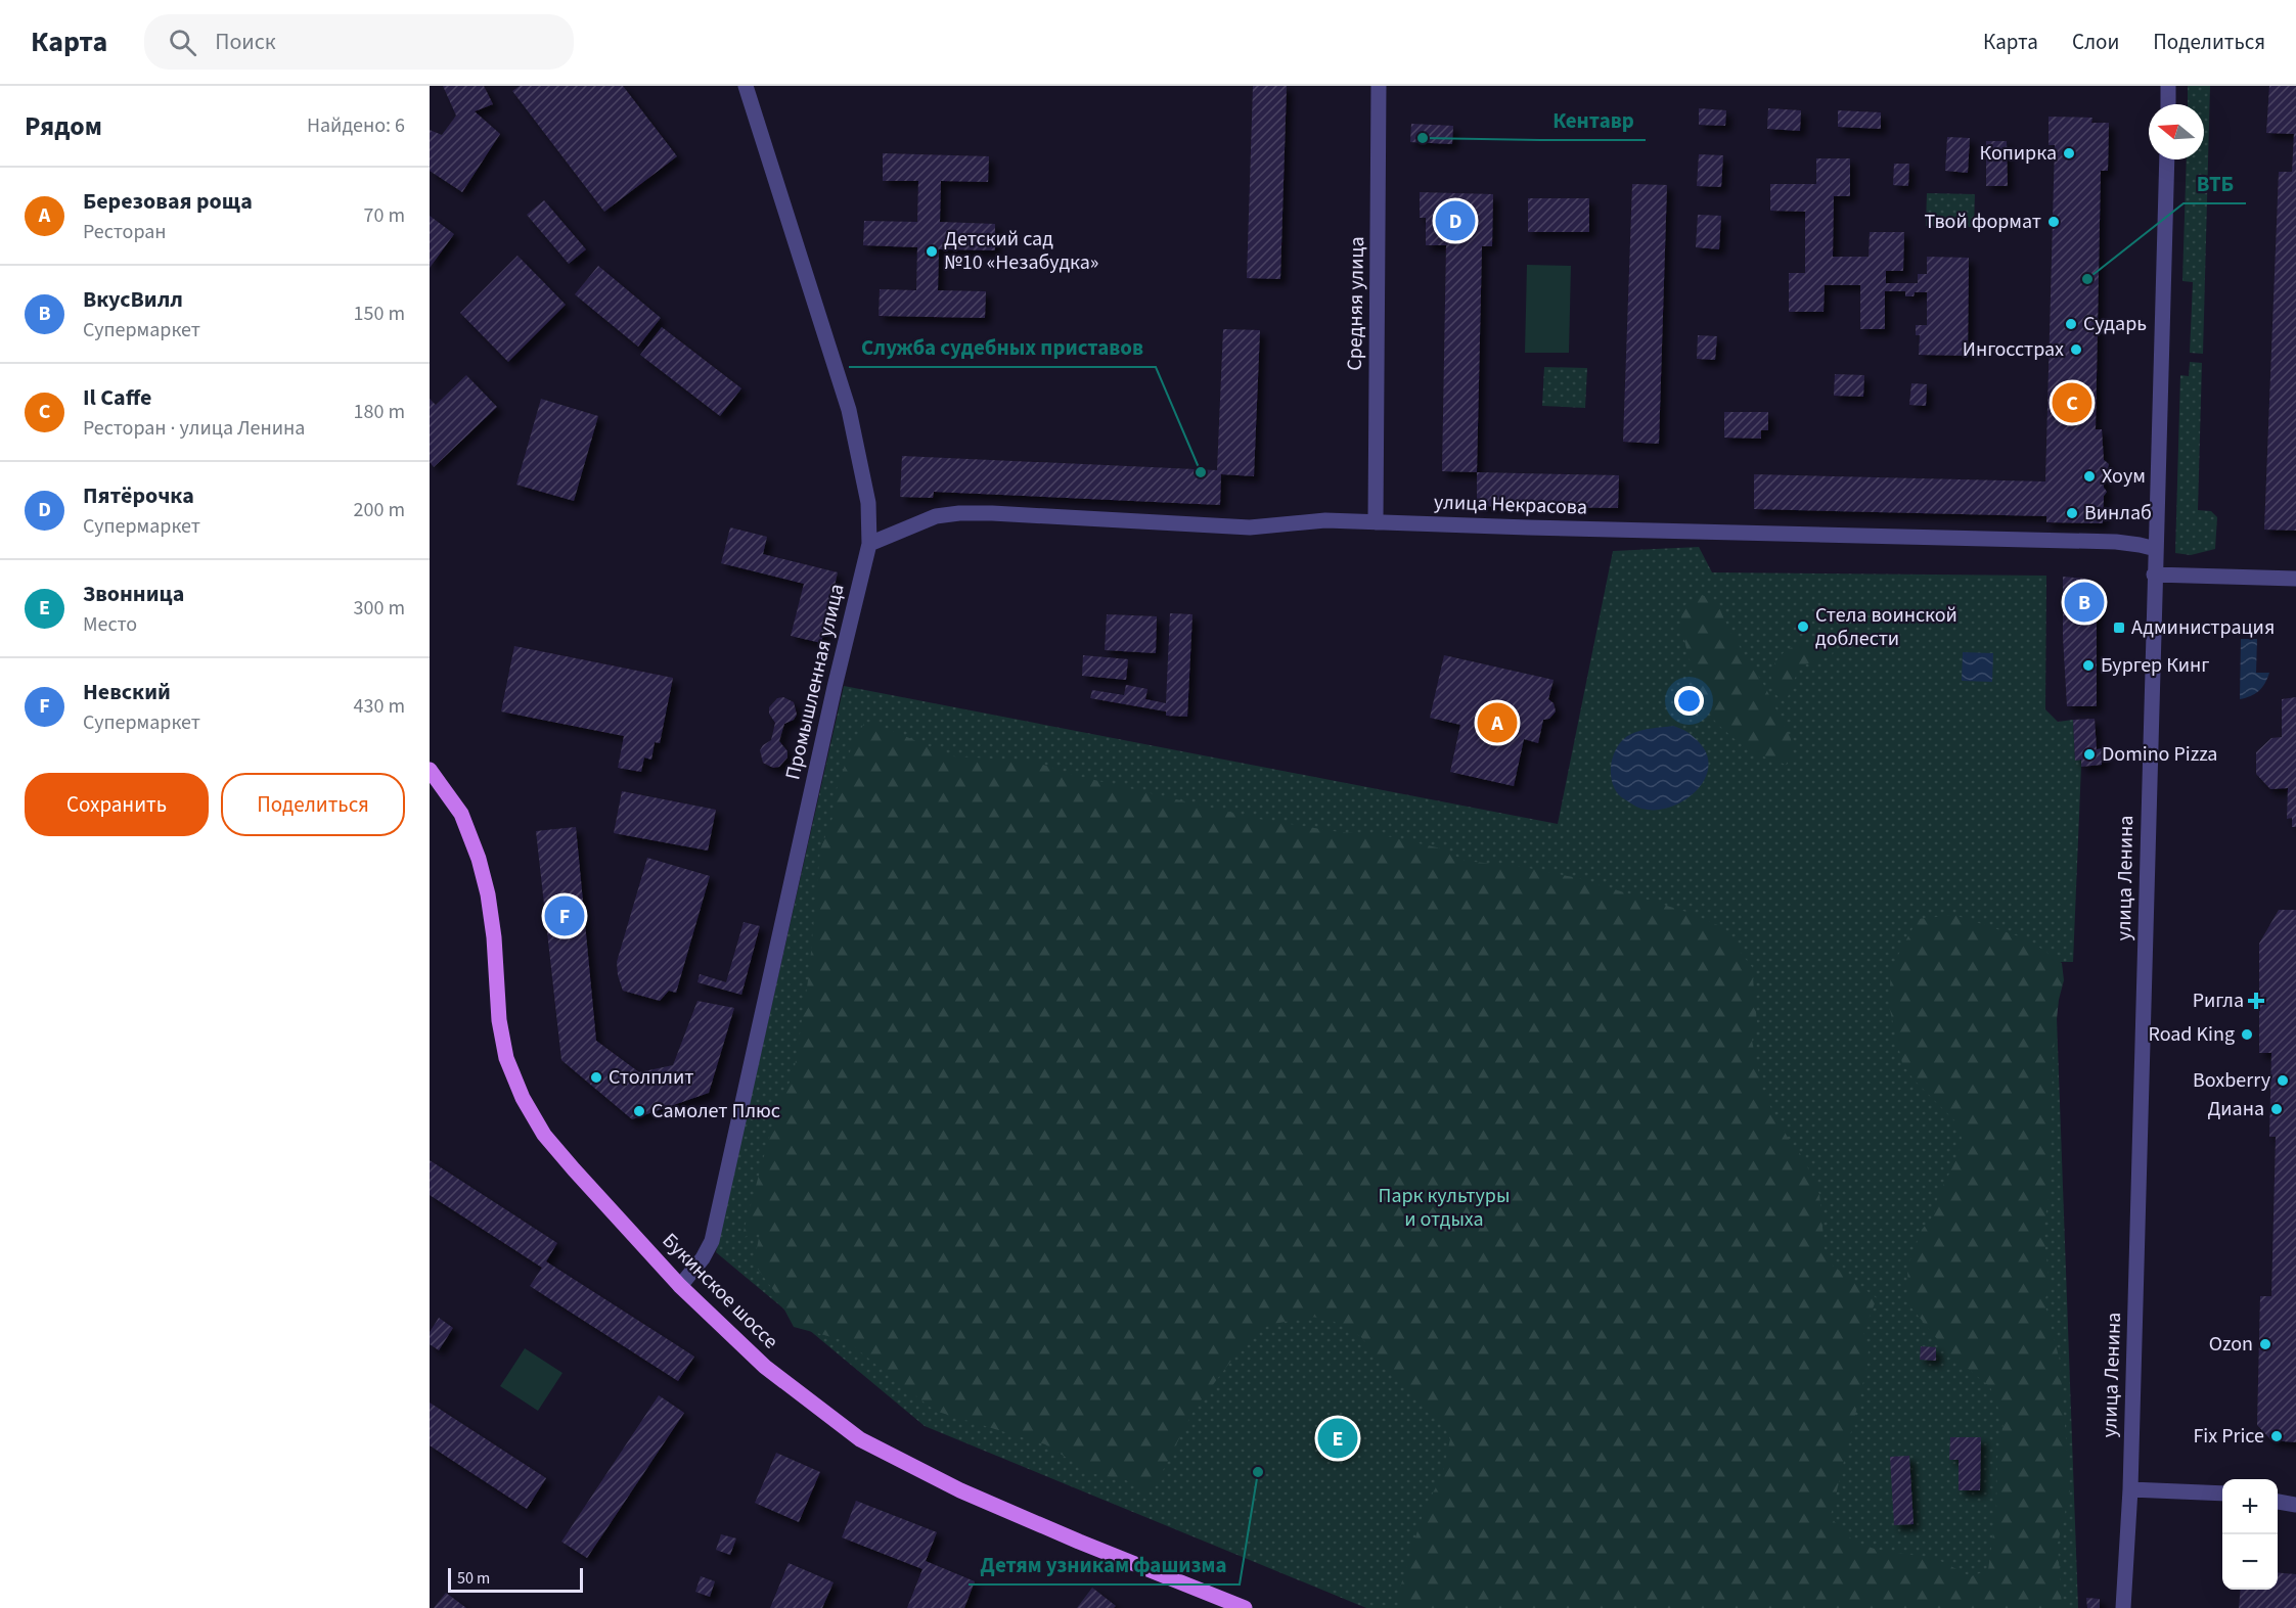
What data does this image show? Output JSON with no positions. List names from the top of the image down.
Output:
{
  "streets": {
    "main road": ["Букинское шоссе"],
    "street": [
      "Средняя улица",
      "улица Некрасова",
      "Промышленная улица",
      "улица Ленина"
    ]
  },
  "crossings": [
    ["Средняя улица", "улица Некрасова"],
    ["улица Некрасова", "Промышленная улица"],
    ["улица Некрасова", "улица Ленина"],
    ["Промышленная улица", "Букинское шоссе"]
  ],
  "parks": ["Парк культуры и отдыха"],
  "places": {
    "other": [
      "Кентавр",
      "Копирка",
      "Твой формат",
      "Детский сад №10 «Незабудка»",
      "ВТБ",
      "Сударь",
      "Ингосстрах",
      "Служба судебных приставов",
      "Хоум",
      "Винлаб",
      "Стела воинской доблести",
      "Бургер Кинг",
      "Domino Pizza",
      "Road King",
      "Столплит",
      "Boxberry",
      "Диана",
      "Самолет Плюс",
      "Ozon",
      "Fix Price",
      "Детям узникам фашизма"
    ],
    "transit": ["Администрация"],
    "health": ["Ригла"]
  },
  "scale_bar": "50 m",
  "north": "left",
  "page": {
    "header": "Карта",
    "search": "Поиск",
    "nav": ["Карта", "Слои", "Поделиться"],
    "heading": ["Рядом", "Найдено: 6"],
    "list": [
      {
        "mark": "A",
        "name": "Березовая роща",
        "note": "Ресторан",
        "value": "70 m"
      },
      {
        "mark": "B",
        "name": "ВкусВилл",
        "note": "Супермаркет",
        "value": "150 m"
      },
      {
        "mark": "C",
        "name": "Il Caffe",
        "note": "Ресторан · улица Ленина",
        "value": "180 m"
      },
      {
        "mark": "D",
        "name": "Пятёрочка",
        "note": "Супермаркет",
        "value": "200 m"
      },
      {
        "mark": "E",
        "name": "Звонница",
        "note": "Место",
        "value": "300 m"
      },
      {
        "mark": "F",
        "name": "Невский",
        "note": "Супермаркет",
        "value": "430 m"
      }
    ],
    "pins": [
      "D",
      "C",
      "B",
      "A",
      "F",
      "E"
    ],
    "buttons": ["Сохранить", "Поделиться"],
    "map_buttons": ["+", "−"],
    "scale": "50 m"
  }
}
